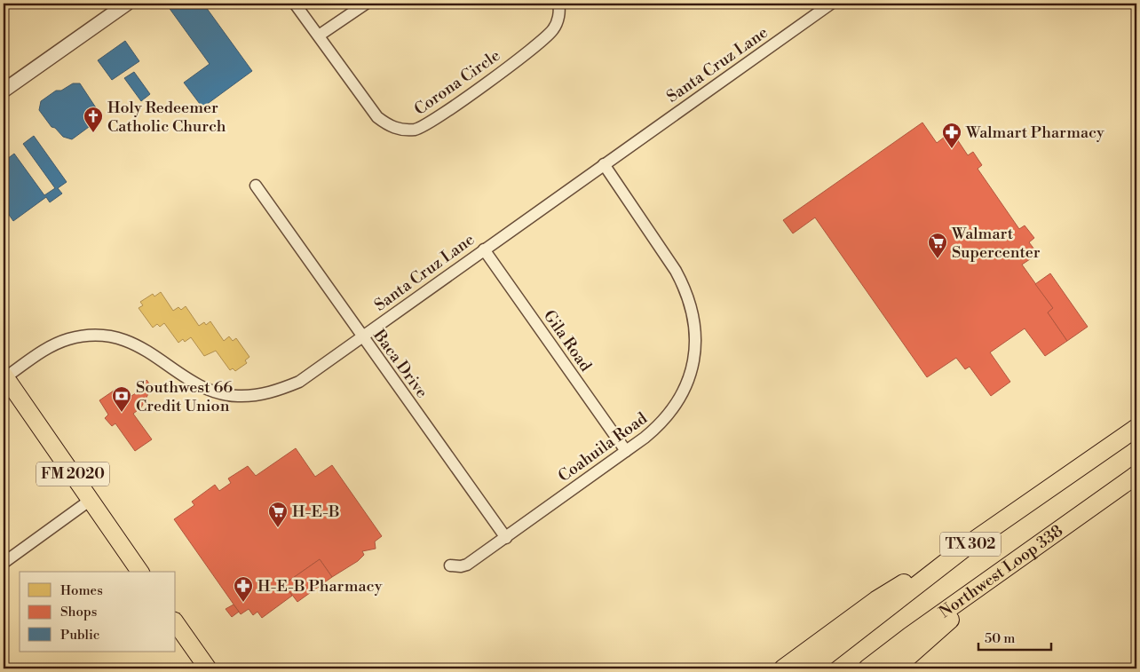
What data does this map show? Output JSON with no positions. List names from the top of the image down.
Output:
{
  "streets": {
    "highway": ["TX 302", "Northwest Loop 338"],
    "main road": ["FM 2020"],
    "street": [
      "Santa Cruz Lane",
      "Corona Circle",
      "Gila Road",
      "Baca Drive",
      "Coahuila Road"
    ]
  },
  "crossings": [
    ["Santa Cruz Lane", "Gila Road"],
    ["Santa Cruz Lane", "Baca Drive"],
    ["Santa Cruz Lane", "Coahuila Road"],
    ["Santa Cruz Lane", "FM 2020"],
    ["Gila Road", "Coahuila Road"],
    ["Baca Drive", "Coahuila Road"]
  ],
  "places": {
    "church": ["Holy Redeemer Catholic Church"],
    "pharmacy": ["Walmart Pharmacy", "H-E-B Pharmacy"],
    "supermarket": ["Walmart Supercenter", "H-E-B"],
    "bank": ["Southwest 66 Credit Union"]
  },
  "legend": ["Homes", "Shops", "Public"],
  "scale_bar": "50 m"
}
